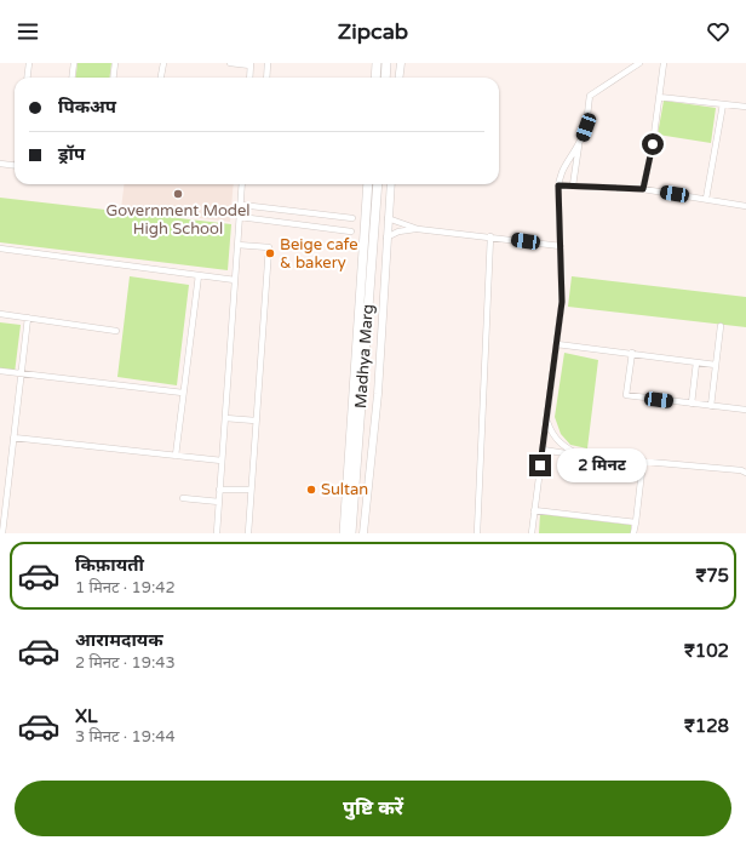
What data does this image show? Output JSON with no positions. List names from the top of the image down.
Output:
{
  "streets": {
    "main road": ["Madhya Marg"]
  },
  "places": ["Government Model High School", "Beige cafe & bakery", "Sultan"],
  "page": {
    "header": "Zipcab",
    "banner": ["पिकअप", "ड्रॉप"],
    "bubble": "2 मिनट",
    "list": [
      {
        "name": "किफ़ायती",
        "note": "1 मिनट · 19:42",
        "value": "₹75"
      },
      {
        "name": "आरामदायक",
        "note": "2 मिनट · 19:43",
        "value": "₹102"
      },
      {
        "name": "XL",
        "note": "3 मिनट · 19:44",
        "value": "₹128"
      }
    ],
    "buttons": "पुष्टि करें"
  }
}
